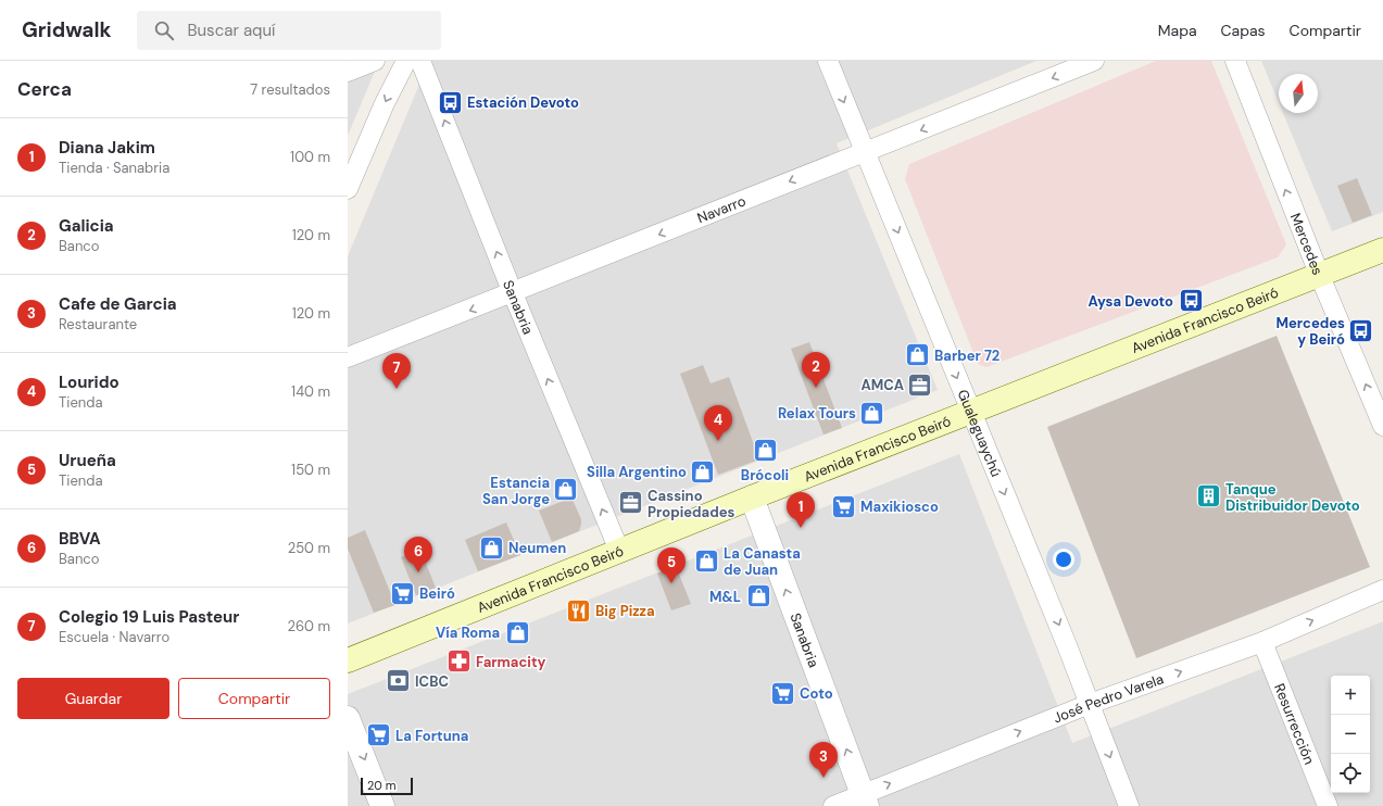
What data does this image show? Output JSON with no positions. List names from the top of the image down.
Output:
{
  "streets": {
    "main road": ["Avenida Francisco Beiró"],
    "street": [
      "Navarro",
      "Mercedes",
      "Sanabria",
      "Gualeguaychú",
      "José Pedro Varela",
      "Resurrección"
    ]
  },
  "crossings": [
    ["Navarro", "Sanabria"],
    ["Navarro", "Gualeguaychú"],
    ["Mercedes", "Avenida Francisco Beiró"],
    ["Sanabria", "Avenida Francisco Beiró"],
    ["Sanabria", "José Pedro Varela"],
    ["Avenida Francisco Beiró", "Gualeguaychú"],
    ["Gualeguaychú", "José Pedro Varela"],
    ["José Pedro Varela", "Resurrección"]
  ],
  "one_way": [
    "Navarro",
    "Mercedes",
    "Sanabria",
    "Gualeguaychú",
    "José Pedro Varela"
  ],
  "places": {
    "bus stop": ["Estación Devoto", "Aysa Devoto", "Mercedes y Beiró"],
    "shop": [
      "Barber 72",
      "Relax Tours",
      "Brócoli",
      "Silla Argentino",
      "Estancia San Jorge",
      "Neumen",
      "La Canasta de Juan",
      "M&L",
      "Vía Roma"
    ],
    "office": ["AMCA", "Cassino Propiedades"],
    "building": ["Tanque Distribuidor Devoto"],
    "supermarket": [
      "Maxikiosco",
      "Beiró",
      "Coto",
      "La Fortuna"
    ],
    "restaurant": ["Big Pizza"],
    "pharmacy": ["Farmacity"],
    "bank": ["ICBC"]
  },
  "scale_bar": "20 m",
  "north": "top",
  "page": {
    "header": "Gridwalk",
    "search": "Buscar aquí",
    "nav": ["Mapa", "Capas", "Compartir"],
    "heading": ["Cerca", "7 resultados"],
    "list": [
      {
        "mark": "1",
        "name": "Diana Jakim",
        "note": "Tienda · Sanabria",
        "value": "100 m"
      },
      {
        "mark": "2",
        "name": "Galicia",
        "note": "Banco",
        "value": "120 m"
      },
      {
        "mark": "3",
        "name": "Cafe de Garcia",
        "note": "Restaurante",
        "value": "120 m"
      },
      {
        "mark": "4",
        "name": "Lourido",
        "note": "Tienda",
        "value": "140 m"
      },
      {
        "mark": "5",
        "name": "Urueña",
        "note": "Tienda",
        "value": "150 m"
      },
      {
        "mark": "6",
        "name": "BBVA",
        "note": "Banco",
        "value": "250 m"
      },
      {
        "mark": "7",
        "name": "Colegio 19 Luis Pasteur",
        "note": "Escuela · Navarro",
        "value": "260 m"
      }
    ],
    "pins": [
      "2",
      "7",
      "4",
      "1",
      "6",
      "5",
      "3"
    ],
    "buttons": ["Guardar", "Compartir"],
    "map_buttons": ["+", "−"],
    "scale": "20 m"
  }
}
